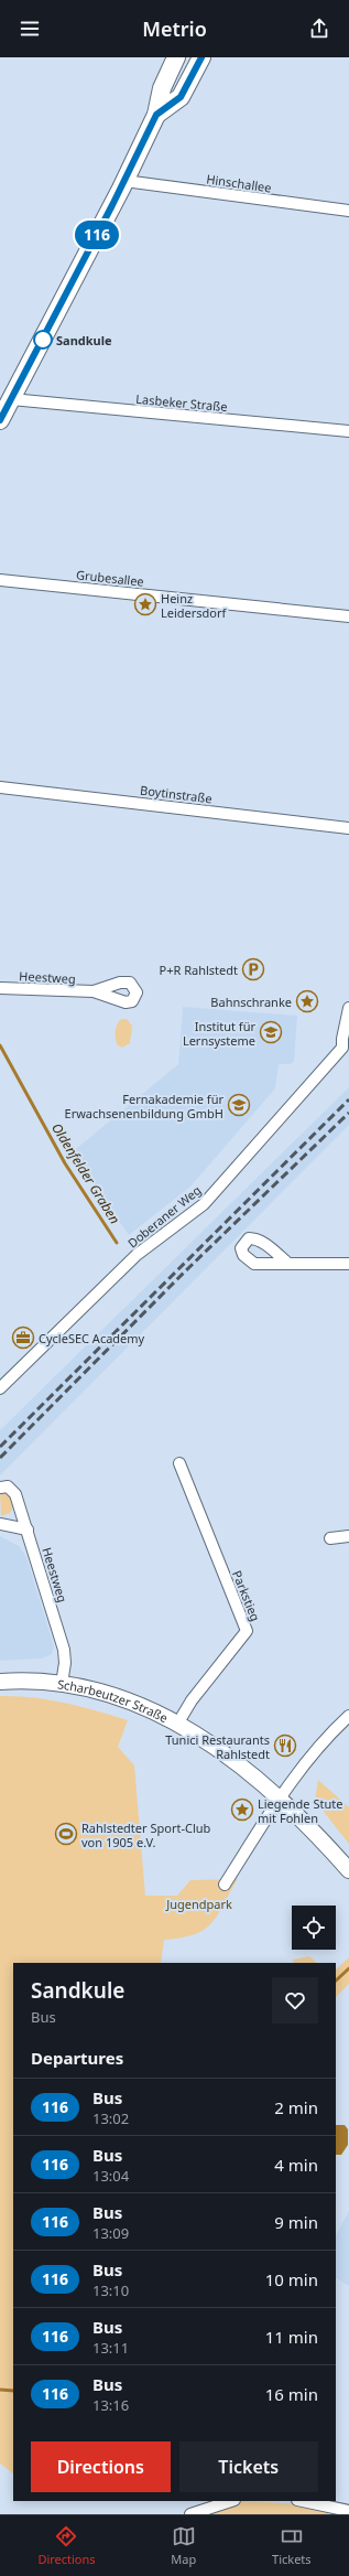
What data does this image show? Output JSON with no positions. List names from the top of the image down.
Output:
{
  "streets": {
    "main road": ["Scharbeutzer Straße"],
    "street": [
      "Hinschallee",
      "Lasbeker Straße",
      "Grubesallee",
      "Boytinstraße",
      "Heestweg",
      "Doberaner Weg",
      "Parkstieg"
    ]
  },
  "crossings": [
    ["Heestweg", "Scharbeutzer Straße"],
    ["Parkstieg", "Scharbeutzer Straße"]
  ],
  "water": ["Oldenfelder Graben"],
  "parks": ["Jugendpark"],
  "places": {
    "other": ["Sandkule"],
    "place": ["Heinz Leidersdorf", "Bahnschranke", "Liegende Stute mit Fohlen"],
    "parking": ["P+R Rahlstedt"],
    "school or university": ["Institut für Lernsysteme", "Fernakademie für Erwachsenenbildung GmbH"],
    "office": ["CycleSEC Academy"],
    "restaurant": ["Tunici Restaurants Rahlstedt"],
    "sports": ["Rahlstedter Sport-Club von 1905 e.V."]
  },
  "lines": ["bus line 116"],
  "page": {
    "header": "Metrio",
    "on_map": "116",
    "heading": [
      ["Sandkule", "Bus"],
      "Departures"
    ],
    "list": [
      {
        "mark": "116",
        "name": "Bus",
        "note": "13:02",
        "value": "2 min"
      },
      {
        "mark": "116",
        "name": "Bus",
        "note": "13:04",
        "value": "4 min"
      },
      {
        "mark": "116",
        "name": "Bus",
        "note": "13:09",
        "value": "9 min"
      },
      {
        "mark": "116",
        "name": "Bus",
        "note": "13:10",
        "value": "10 min"
      },
      {
        "mark": "116",
        "name": "Bus",
        "note": "13:11",
        "value": "11 min"
      },
      {
        "mark": "116",
        "name": "Bus",
        "note": "13:16",
        "value": "16 min"
      }
    ],
    "buttons": ["Directions", "Tickets"],
    "tabs": ["Directions", "Map", "Tickets"]
  }
}
